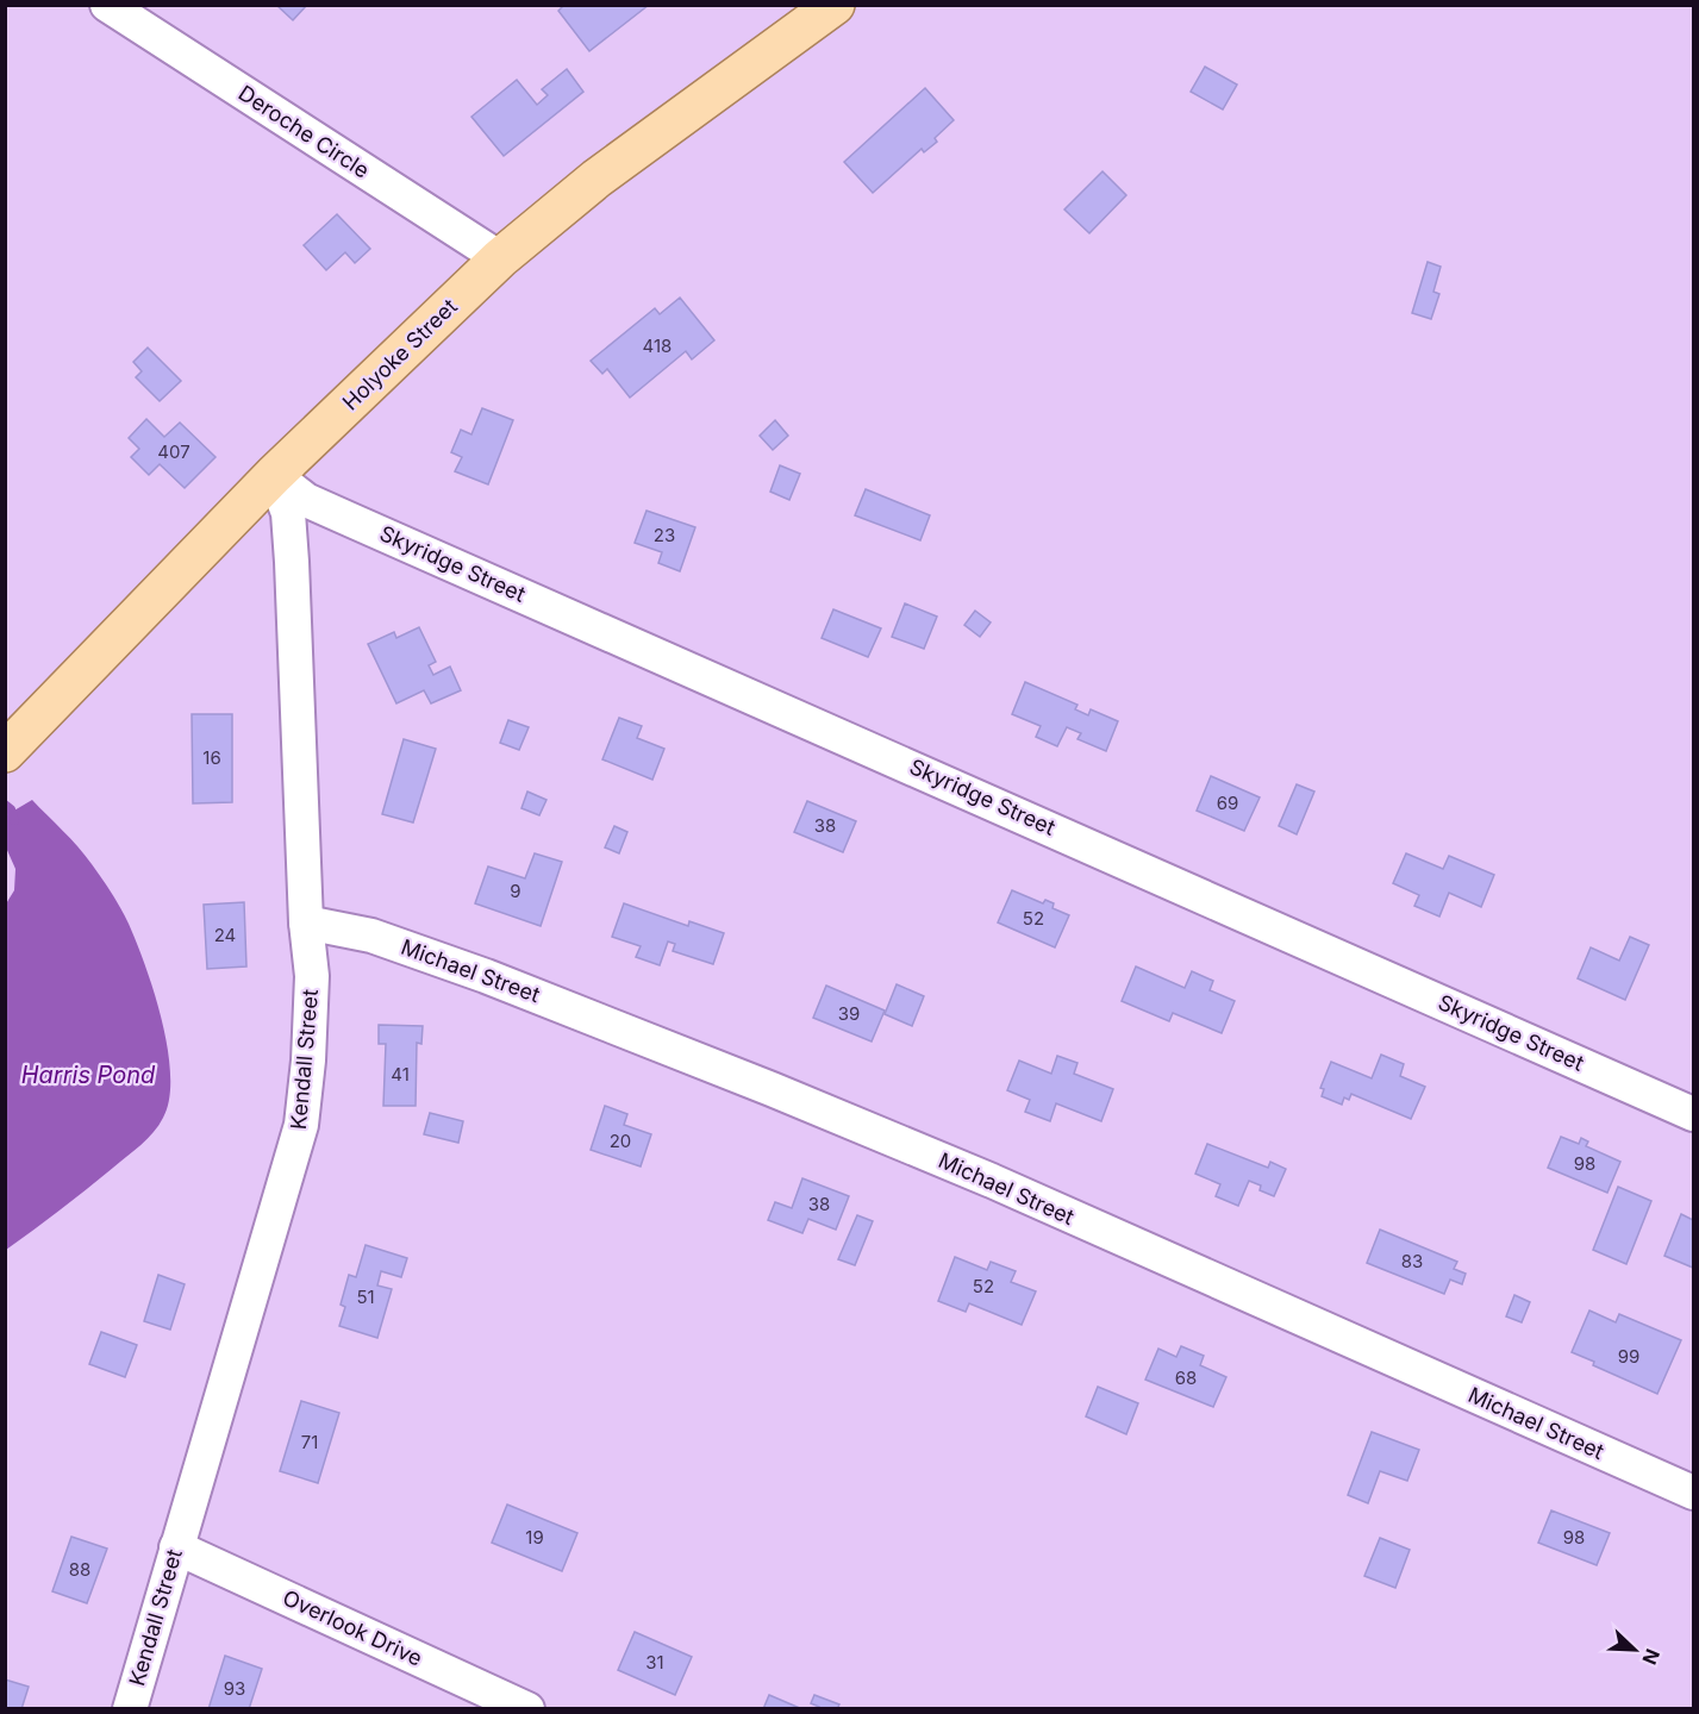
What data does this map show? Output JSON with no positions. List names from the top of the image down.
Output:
{
  "streets": {
    "main road": ["Holyoke Street"],
    "street": [
      "Deroche Circle",
      "Skyridge Street",
      "Michael Street",
      "Kendall Street",
      "Overlook Drive"
    ]
  },
  "crossings": [
    ["Deroche Circle", "Holyoke Street"],
    ["Holyoke Street", "Skyridge Street"],
    ["Holyoke Street", "Kendall Street"],
    ["Skyridge Street", "Kendall Street"],
    ["Michael Street", "Kendall Street"],
    ["Kendall Street", "Overlook Drive"]
  ],
  "water": ["Harris Pond"],
  "house_numbers": [
    "418",
    "407",
    "23",
    "16",
    "69",
    "38",
    "9",
    "52",
    "24",
    "39",
    "41",
    "20",
    "98",
    "38",
    "83",
    "52",
    "51",
    "99",
    "68",
    "71",
    "19",
    "98",
    "88",
    "31",
    "93"
  ],
  "north": "bottom right"
}
